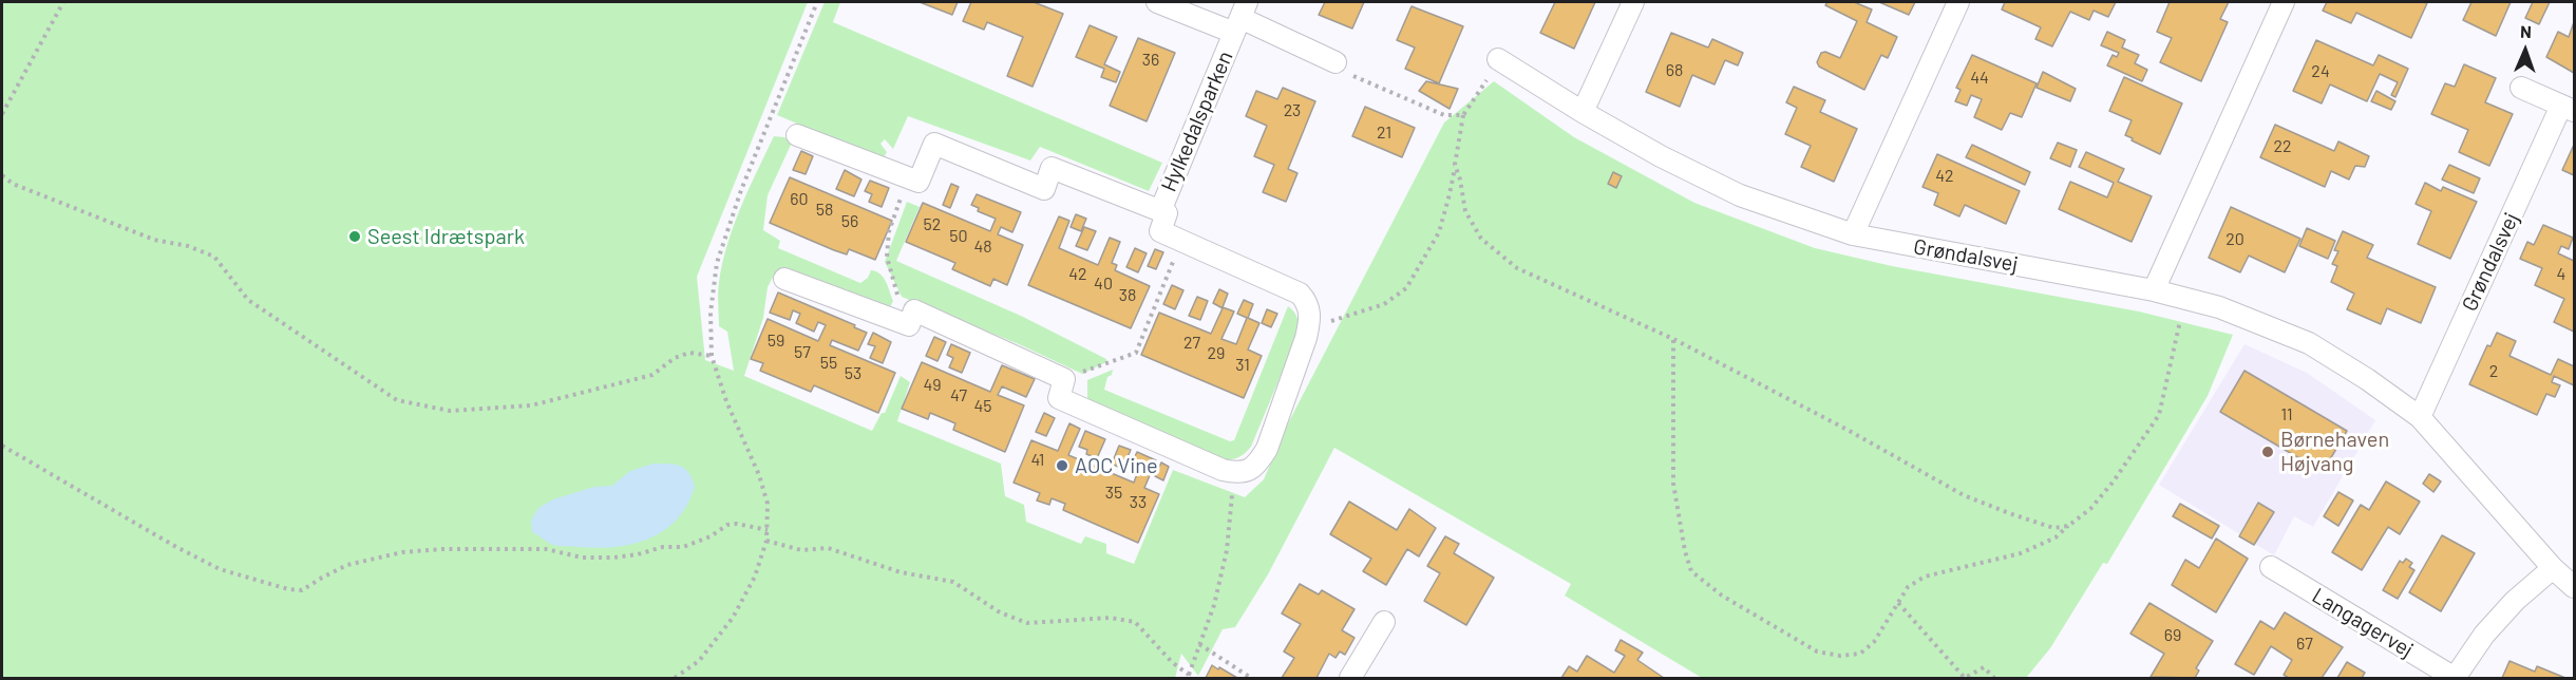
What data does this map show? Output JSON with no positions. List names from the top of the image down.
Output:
{
  "streets": {
    "street": ["Hylkedalsparken", "Grøndalsvej", "Langagervej"]
  },
  "crossings": [
    ["Grøndalsvej", "Langagervej"]
  ],
  "places": ["Seest Idrætspark", "Børnehaven Højvang", "AOC Vine"],
  "house_numbers": [
    "36",
    "68",
    "24",
    "44",
    "23",
    "21",
    "22",
    "42",
    "60",
    "58",
    "56",
    "52",
    "50",
    "20",
    "48",
    "42",
    "4",
    "40",
    "38",
    "59",
    "27",
    "57",
    "29",
    "55",
    "31",
    "2",
    "53",
    "49",
    "47",
    "45",
    "11",
    "41",
    "35",
    "33",
    "69",
    "67"
  ],
  "north": "top"
}
